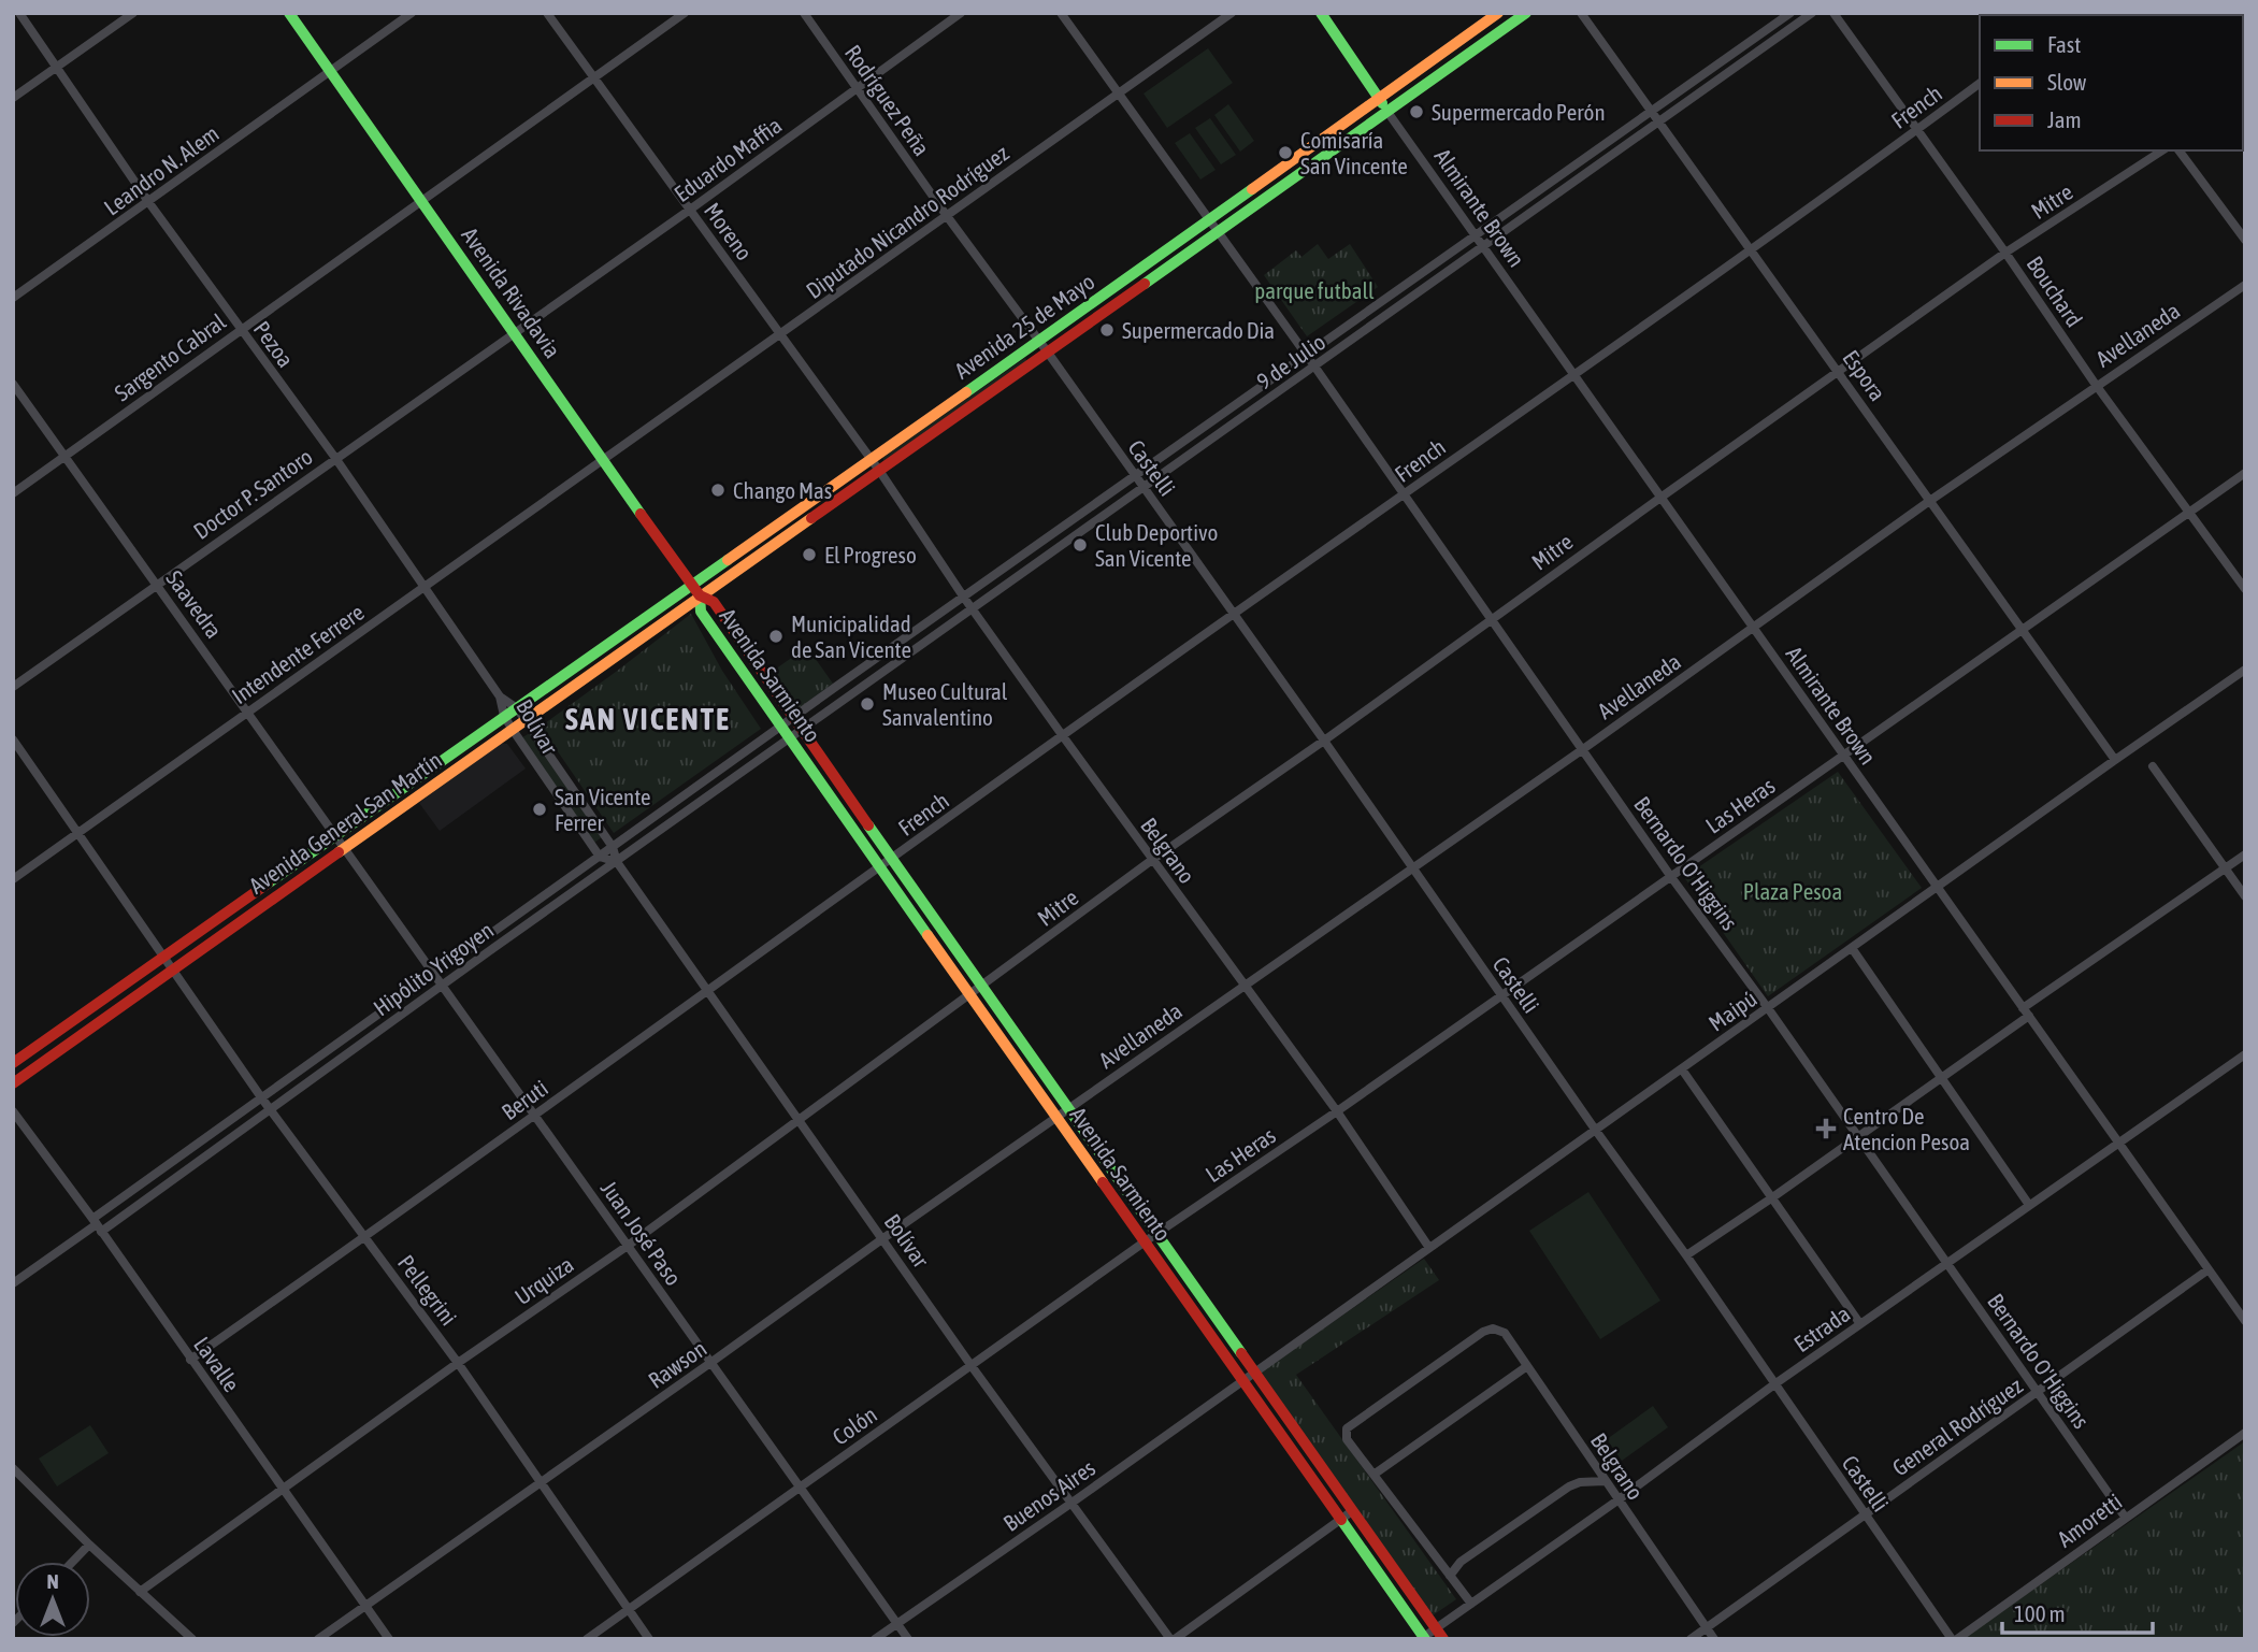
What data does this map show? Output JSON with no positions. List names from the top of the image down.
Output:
{
  "streets": {
    "main road": [
      "Avenida Rivadavia",
      "Avenida 25 de Mayo",
      "Avenida Sarmiento",
      "Avenida General San Martín"
    ],
    "street": [
      "Rodríguez Peña",
      "French",
      "Eduardo Maffia",
      "Leandro N. Alem",
      "Mitre",
      "Almirante Brown",
      "Diputado Nicandro Rodríguez",
      "Moreno",
      "Bouchard",
      "Avellaneda",
      "Pezoa",
      "Sargento Cabral",
      "9 de Julio",
      "Espora",
      "Castelli",
      "Doctor P. Santoro",
      "Saavedra",
      "Intendente Ferrere",
      "Bolívar",
      "Las Heras",
      "Belgrano",
      "Bernardo O'Higgins",
      "Hipólito Yrigoyen",
      "Maipú",
      "Beruti",
      "Juan José Paso",
      "Urquiza",
      "Pellegrini",
      "Estrada",
      "Lavalle",
      "Rawson",
      "Colón",
      "General Rodríguez",
      "Buenos Aires",
      "Amoretti"
    ]
  },
  "crossings": [
    ["Rodríguez Peña", "Eduardo Maffia"],
    ["Rodríguez Peña", "Diputado Nicandro Rodríguez"],
    ["Rodríguez Peña", "Avenida 25 de Mayo"],
    ["Rodríguez Peña", "Castelli"],
    ["French", "Almirante Brown"],
    ["French", "Bouchard"],
    ["French", "Espora"],
    ["French", "Castelli"],
    ["French", "Avenida Sarmiento"],
    ["French", "Belgrano"],
    ["French", "Bernardo O'Higgins"],
    ["French", "Beruti"],
    ["Eduardo Maffia", "Moreno"],
    ["Eduardo Maffia", "Avenida Rivadavia"],
    ["Eduardo Maffia", "Doctor P. Santoro"],
    ["Leandro N. Alem", "Avenida Rivadavia"],
    ["Leandro N. Alem", "Pezoa"],
    ["Mitre", "Almirante Brown"],
    ["Mitre", "Bouchard"],
    ["Mitre", "Espora"],
    ["Mitre", "Castelli"],
    ["Mitre", "Avenida Sarmiento"],
    ["Mitre", "Belgrano"],
    ["Mitre", "Bernardo O'Higgins"],
    ["Mitre", "Urquiza"],
    ["Almirante Brown", "Avenida 25 de Mayo"],
    ["Almirante Brown", "Avellaneda"],
    ["Almirante Brown", "9 de Julio"],
    ["Almirante Brown", "Las Heras"],
    ["Almirante Brown", "Maipú"],
    ["Almirante Brown", "Estrada"],
    ["Almirante Brown", "General Rodríguez"],
    ["Diputado Nicandro Rodríguez", "Moreno"],
    ["Diputado Nicandro Rodríguez", "Avenida Rivadavia"],
    ["Diputado Nicandro Rodríguez", "Intendente Ferrere"],
    ["Diputado Nicandro Rodríguez", "Bernardo O'Higgins"],
    ["Moreno", "Avenida 25 de Mayo"],
    ["Moreno", "Sargento Cabral"],
    ["Moreno", "Belgrano"],
    ["Bouchard", "Avellaneda"],
    ["Bouchard", "Las Heras"],
    ["Avenida Rivadavia", "Avenida 25 de Mayo"],
    ["Avenida Rivadavia", "Sargento Cabral"],
    ["Avenida Rivadavia", "Doctor P. Santoro"],
    ["Avenida Rivadavia", "Intendente Ferrere"],
    ["Avenida Rivadavia", "Avenida Sarmiento"],
    ["Avenida Rivadavia", "Avenida General San Martín"],
    ["Avenida 25 de Mayo", "Castelli"],
    ["Avenida 25 de Mayo", "Avenida Sarmiento"],
    ["Avenida 25 de Mayo", "Avenida General San Martín"],
    ["Avenida 25 de Mayo", "Belgrano"],
    ["Avenida 25 de Mayo", "Bernardo O'Higgins"],
    ["Avellaneda", "Espora"],
    ["Avellaneda", "Castelli"],
    ["Avellaneda", "Avenida Sarmiento"],
    ["Avellaneda", "Belgrano"],
    ["Avellaneda", "Bernardo O'Higgins"],
    ["Avellaneda", "Rawson"],
    ["Pezoa", "Sargento Cabral"],
    ["Pezoa", "Doctor P. Santoro"],
    ["Pezoa", "Intendente Ferrere"],
    ["Pezoa", "Bolívar"],
    ["Sargento Cabral", "Saavedra"],
    ["9 de Julio", "Espora"],
    ["9 de Julio", "Castelli"],
    ["9 de Julio", "Avenida Sarmiento"],
    ["9 de Julio", "Belgrano"],
    ["9 de Julio", "Bernardo O'Higgins"],
    ["9 de Julio", "Hipólito Yrigoyen"],
    ["Espora", "Las Heras"],
    ["Espora", "Maipú"],
    ["Castelli", "Las Heras"],
    ["Castelli", "Maipú"],
    ["Castelli", "Estrada"],
    ["Castelli", "General Rodríguez"],
    ["Castelli", "Amoretti"],
    ["Doctor P. Santoro", "Saavedra"],
    ["Saavedra", "Intendente Ferrere"],
    ["Saavedra", "Avenida General San Martín"],
    ["Saavedra", "Juan José Paso"],
    ["Intendente Ferrere", "Pellegrini"],
    ["Avenida Sarmiento", "Las Heras"],
    ["Avenida Sarmiento", "Avenida General San Martín"],
    ["Avenida Sarmiento", "Hipólito Yrigoyen"],
    ["Avenida Sarmiento", "Maipú"],
    ["Avenida Sarmiento", "Beruti"],
    ["Avenida Sarmiento", "Urquiza"],
    ["Avenida Sarmiento", "Estrada"],
    ["Avenida Sarmiento", "Rawson"],
    ["Avenida Sarmiento", "Colón"],
    ["Avenida Sarmiento", "Buenos Aires"],
    ["Bolívar", "Avenida General San Martín"],
    ["Bolívar", "Hipólito Yrigoyen"],
    ["Bolívar", "Beruti"],
    ["Bolívar", "Urquiza"],
    ["Bolívar", "Rawson"],
    ["Bolívar", "Colón"],
    ["Bolívar", "Buenos Aires"],
    ["Las Heras", "Belgrano"],
    ["Las Heras", "Bernardo O'Higgins"],
    ["Las Heras", "Colón"],
    ["Avenida General San Martín", "Juan José Paso"],
    ["Avenida General San Martín", "Pellegrini"],
    ["Belgrano", "Maipú"],
    ["Belgrano", "Estrada"],
    ["Belgrano", "General Rodríguez"],
    ["Bernardo O'Higgins", "Maipú"],
    ["Bernardo O'Higgins", "Estrada"],
    ["Bernardo O'Higgins", "General Rodríguez"],
    ["Bernardo O'Higgins", "Amoretti"],
    ["Hipólito Yrigoyen", "Juan José Paso"],
    ["Hipólito Yrigoyen", "Pellegrini"],
    ["Hipólito Yrigoyen", "Lavalle"],
    ["Maipú", "Buenos Aires"],
    ["Beruti", "Juan José Paso"],
    ["Beruti", "Pellegrini"],
    ["Beruti", "Lavalle"],
    ["Juan José Paso", "Urquiza"],
    ["Juan José Paso", "Rawson"],
    ["Juan José Paso", "Colón"],
    ["Juan José Paso", "Buenos Aires"],
    ["Urquiza", "Pellegrini"],
    ["Urquiza", "Lavalle"],
    ["Pellegrini", "Rawson"],
    ["Pellegrini", "Colón"],
    ["Lavalle", "Rawson"]
  ],
  "districts": ["SAN VICENTE"],
  "parks": ["parque futball", "Plaza Pesoa"],
  "places": {
    "other": [
      "Supermercado Perón",
      "Comisaría San Vincente",
      "Supermercado Dia",
      "Chango Mas",
      "Club Deportivo San Vicente",
      "El Progreso",
      "Municipalidad de San Vicente",
      "Museo Cultural Sanvalentino",
      "San Vicente Ferrer"
    ],
    "health": ["Centro De Atencion Pesoa"]
  },
  "legend": ["Fast", "Slow", "Jam"],
  "scale_bar": "100 m",
  "north": "top"
}
